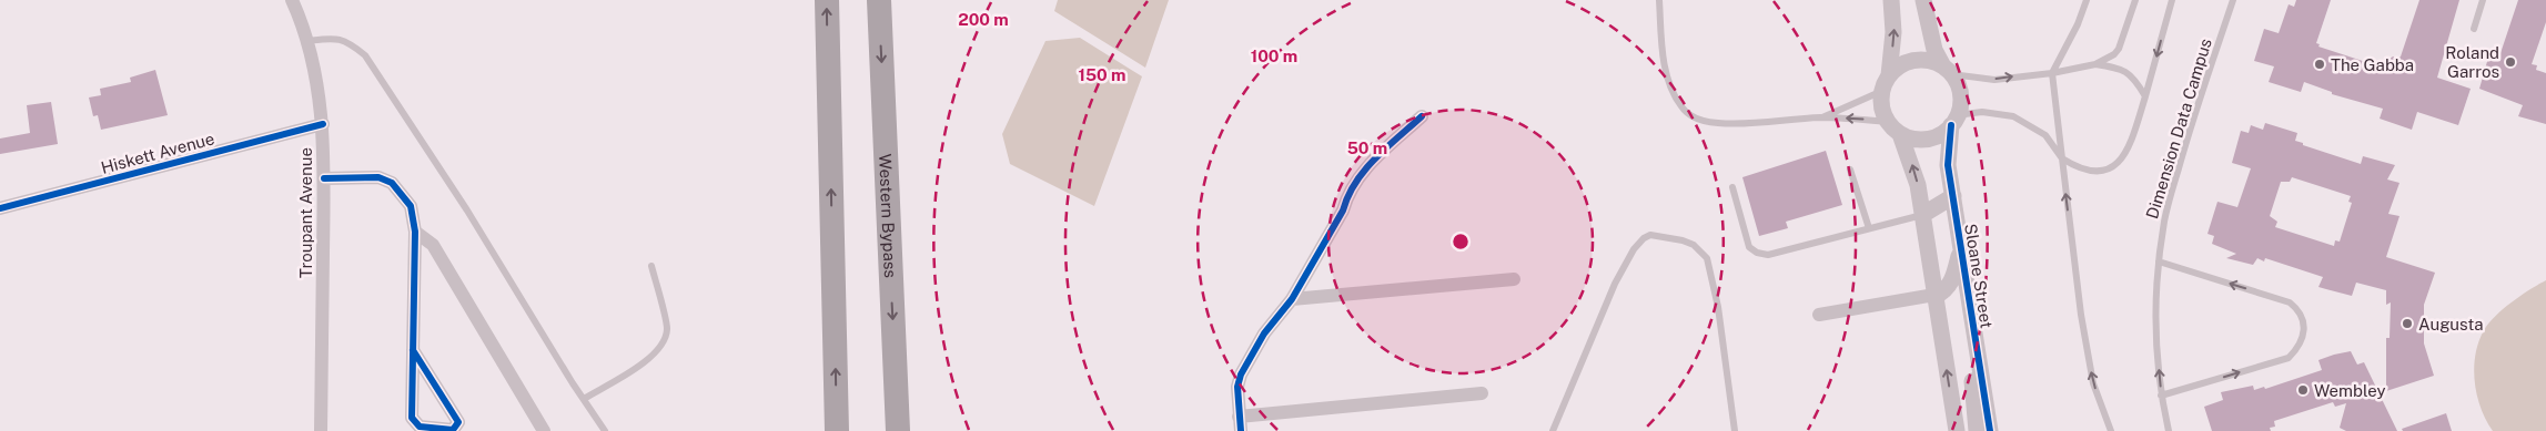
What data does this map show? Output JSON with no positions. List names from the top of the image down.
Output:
{
  "streets": {
    "highway": ["Western Bypass"],
    "street": ["Hiskett Avenue", "Troupant Avenue", "Sloane Street"],
    "lane": ["Dimension Data Campus"]
  },
  "crossings": [
    ["Hiskett Avenue", "Troupant Avenue"]
  ],
  "places": [
    "Roland Garros",
    "The Gabba",
    "Augusta",
    "Wembley"
  ],
  "rings": [
    "200 m",
    "100 m",
    "150 m",
    "50 m"
  ]
}
